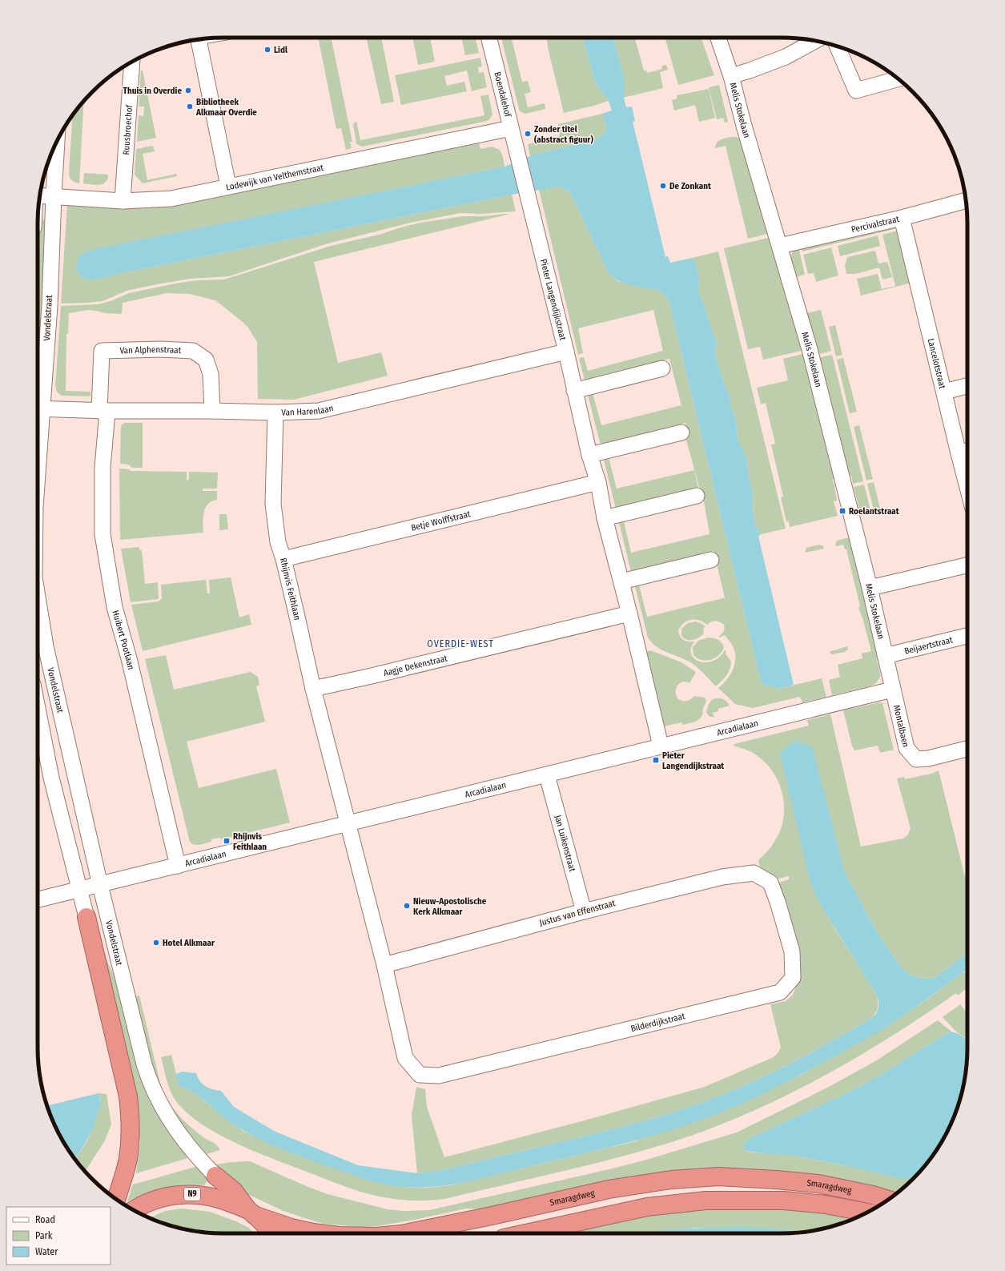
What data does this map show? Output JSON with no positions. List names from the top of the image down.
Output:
{
  "streets": {
    "highway": ["Vondelstraat", "Smaragdweg", "N9"],
    "street": [
      "Boendalehof",
      "Melis Stokelaan",
      "Ruusbroechof",
      "Lodewijk van Velthemstraat",
      "Percivalstraat",
      "Pieter Langendijkstraat",
      "Van Alphenstraat",
      "Lancelotstraat",
      "Van Harenlaan",
      "Betje Wolffstraat",
      "Rhijnvis Feithlaan",
      "Huibert Pootlaan",
      "Beijaertstraat",
      "Aagje Dekenstraat",
      "Montalbaen",
      "Arcadialaan",
      "Jan Luikenstraat",
      "Justus van Effenstraat",
      "Bilderdijkstraat"
    ]
  },
  "crossings": [
    ["Boendalehof", "Lodewijk van Velthemstraat"],
    ["Boendalehof", "Pieter Langendijkstraat"],
    ["Melis Stokelaan", "Percivalstraat"],
    ["Melis Stokelaan", "Beijaertstraat"],
    ["Melis Stokelaan", "Montalbaen"],
    ["Melis Stokelaan", "Arcadialaan"],
    ["Ruusbroechof", "Lodewijk van Velthemstraat"],
    ["Lodewijk van Velthemstraat", "Vondelstraat"],
    ["Percivalstraat", "Lancelotstraat"],
    ["Pieter Langendijkstraat", "Van Harenlaan"],
    ["Pieter Langendijkstraat", "Betje Wolffstraat"],
    ["Pieter Langendijkstraat", "Aagje Dekenstraat"],
    ["Pieter Langendijkstraat", "Arcadialaan"],
    ["Vondelstraat", "Van Harenlaan"],
    ["Vondelstraat", "Arcadialaan"],
    ["Vondelstraat", "Smaragdweg"],
    ["Vondelstraat", "N9"],
    ["Van Alphenstraat", "Van Harenlaan"],
    ["Van Alphenstraat", "Huibert Pootlaan"],
    ["Van Harenlaan", "Rhijnvis Feithlaan"],
    ["Van Harenlaan", "Huibert Pootlaan"],
    ["Betje Wolffstraat", "Rhijnvis Feithlaan"],
    ["Rhijnvis Feithlaan", "Aagje Dekenstraat"],
    ["Rhijnvis Feithlaan", "Arcadialaan"],
    ["Rhijnvis Feithlaan", "Justus van Effenstraat"],
    ["Rhijnvis Feithlaan", "Bilderdijkstraat"],
    ["Huibert Pootlaan", "Arcadialaan"],
    ["Montalbaen", "Arcadialaan"],
    ["Arcadialaan", "Jan Luikenstraat"],
    ["Jan Luikenstraat", "Justus van Effenstraat"],
    ["Justus van Effenstraat", "Bilderdijkstraat"],
    ["Smaragdweg", "N9"]
  ],
  "districts": ["OVERDIE-WEST"],
  "places": {
    "other": [
      "Lidl",
      "Thuis in Overdie",
      "Bibliotheek Alkmaar Overdie",
      "Zonder titel (abstract figuur)",
      "De Zonkant",
      "Nieuw-Apostolische Kerk Alkmaar",
      "Hotel Alkmaar"
    ],
    "transit": ["Roelantstraat", "Pieter Langendijkstraat", "Rhijnvis Feithlaan"]
  },
  "legend": ["Road", "Park", "Water"]
}
